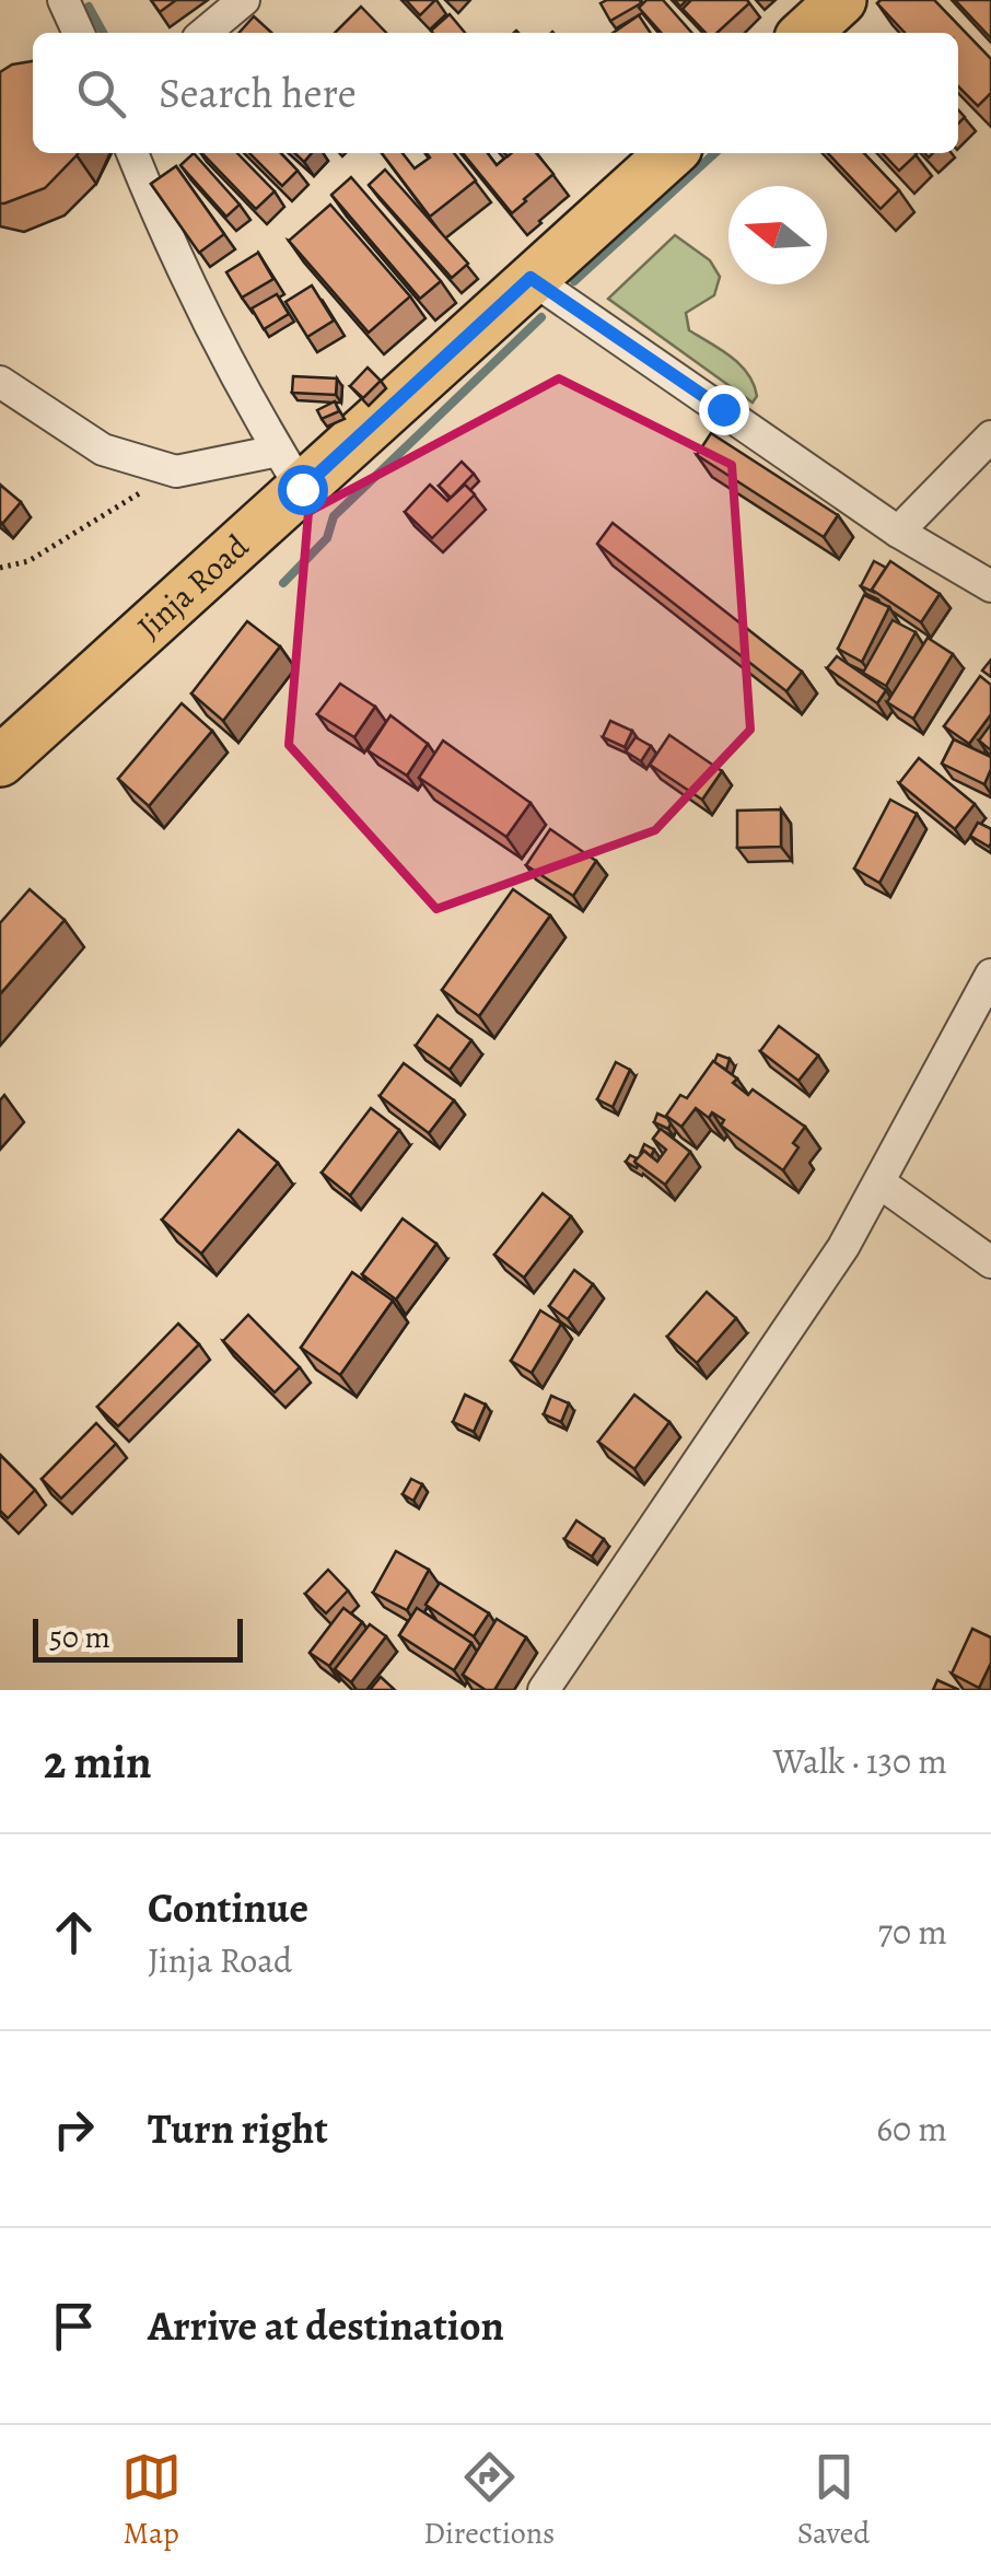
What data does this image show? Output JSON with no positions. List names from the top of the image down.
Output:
{
  "streets": {
    "main road": ["Jinja Road"]
  },
  "scale_bar": "50 m",
  "north": "left",
  "page": {
    "search": "Search here",
    "scale": "50 m",
    "heading": ["2 min", "Walk · 130 m"],
    "list": [
      ["Continue", "Jinja Road", "70 m"],
      ["Turn right", "60 m"],
      "Arrive at destination"
    ],
    "nav": ["Map", "Directions", "Saved"]
  }
}
